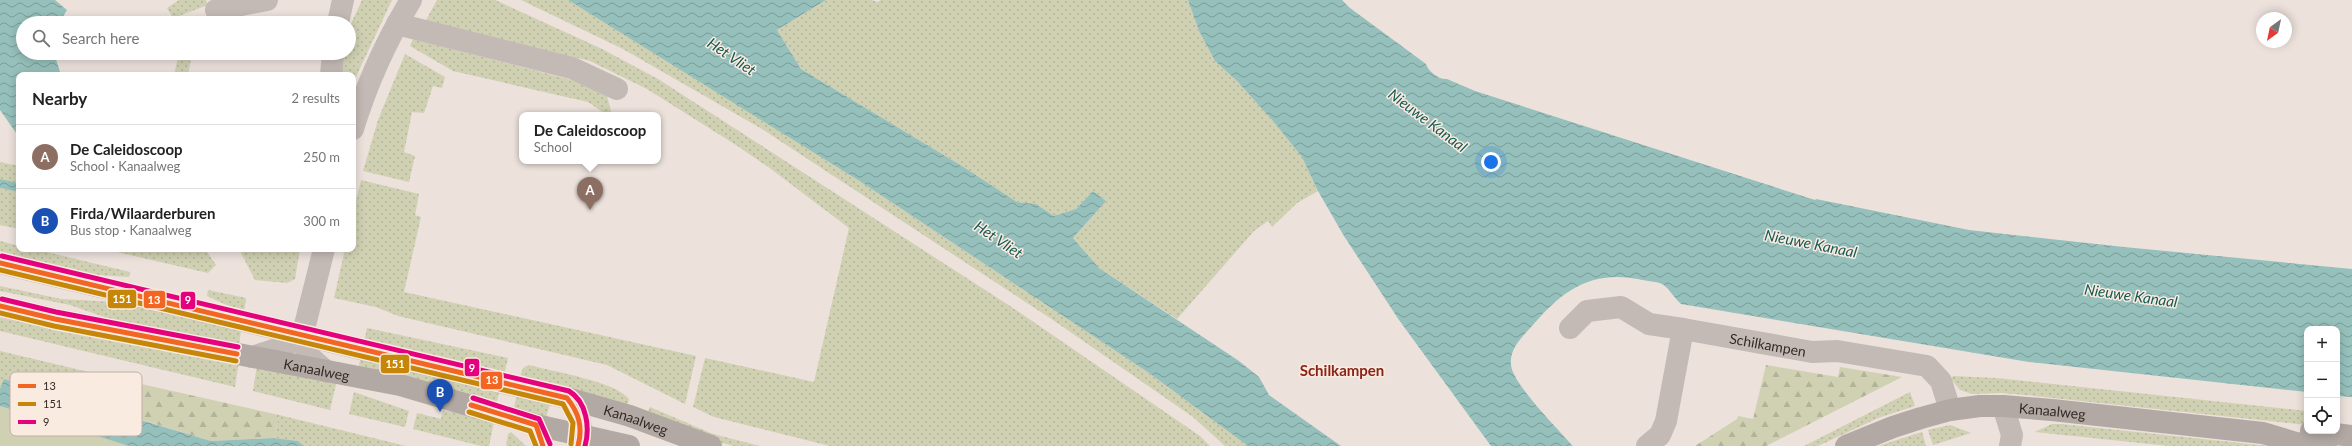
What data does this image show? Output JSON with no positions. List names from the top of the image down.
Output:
{
  "streets": {
    "main road": ["Kanaalweg"],
    "street": ["Schilkampen"]
  },
  "crossings": [
    ["Schilkampen", "Kanaalweg"]
  ],
  "districts": ["Schilkampen"],
  "water": ["Het Vliet", "Nieuwe Kanaal"],
  "lines": ["transit line 9", "transit line 13", "transit line 151"],
  "legend": ["13", "151", "9"],
  "north": "bottom left",
  "page": {
    "search": "Search here",
    "heading": ["Nearby", "2 results"],
    "popup": ["De Caleidoscoop", "School"],
    "list": [
      {
        "mark": "A",
        "name": "De Caleidoscoop",
        "note": "School · Kanaalweg",
        "value": "250 m"
      },
      {
        "mark": "B",
        "name": "Firda/Wilaarderburen",
        "note": "Bus stop · Kanaalweg",
        "value": "300 m"
      }
    ],
    "pins": ["A", "B"],
    "map_buttons": ["+", "−"]
  }
}
